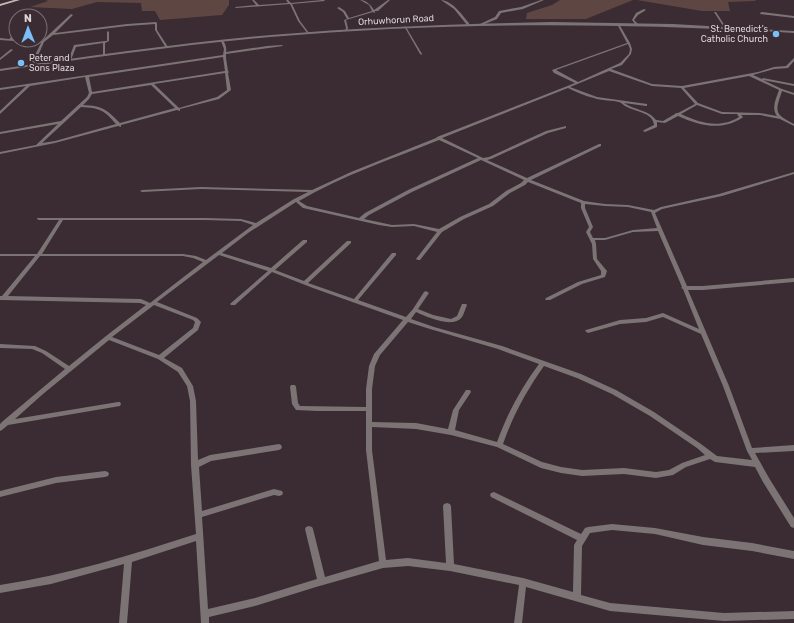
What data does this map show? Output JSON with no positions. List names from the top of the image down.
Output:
{
  "streets": {
    "street": ["Orhuwhorun Road"]
  },
  "places": ["St. Benedict's Catholic Church", "Peter and Sons Plaza"],
  "north": "top"
}
